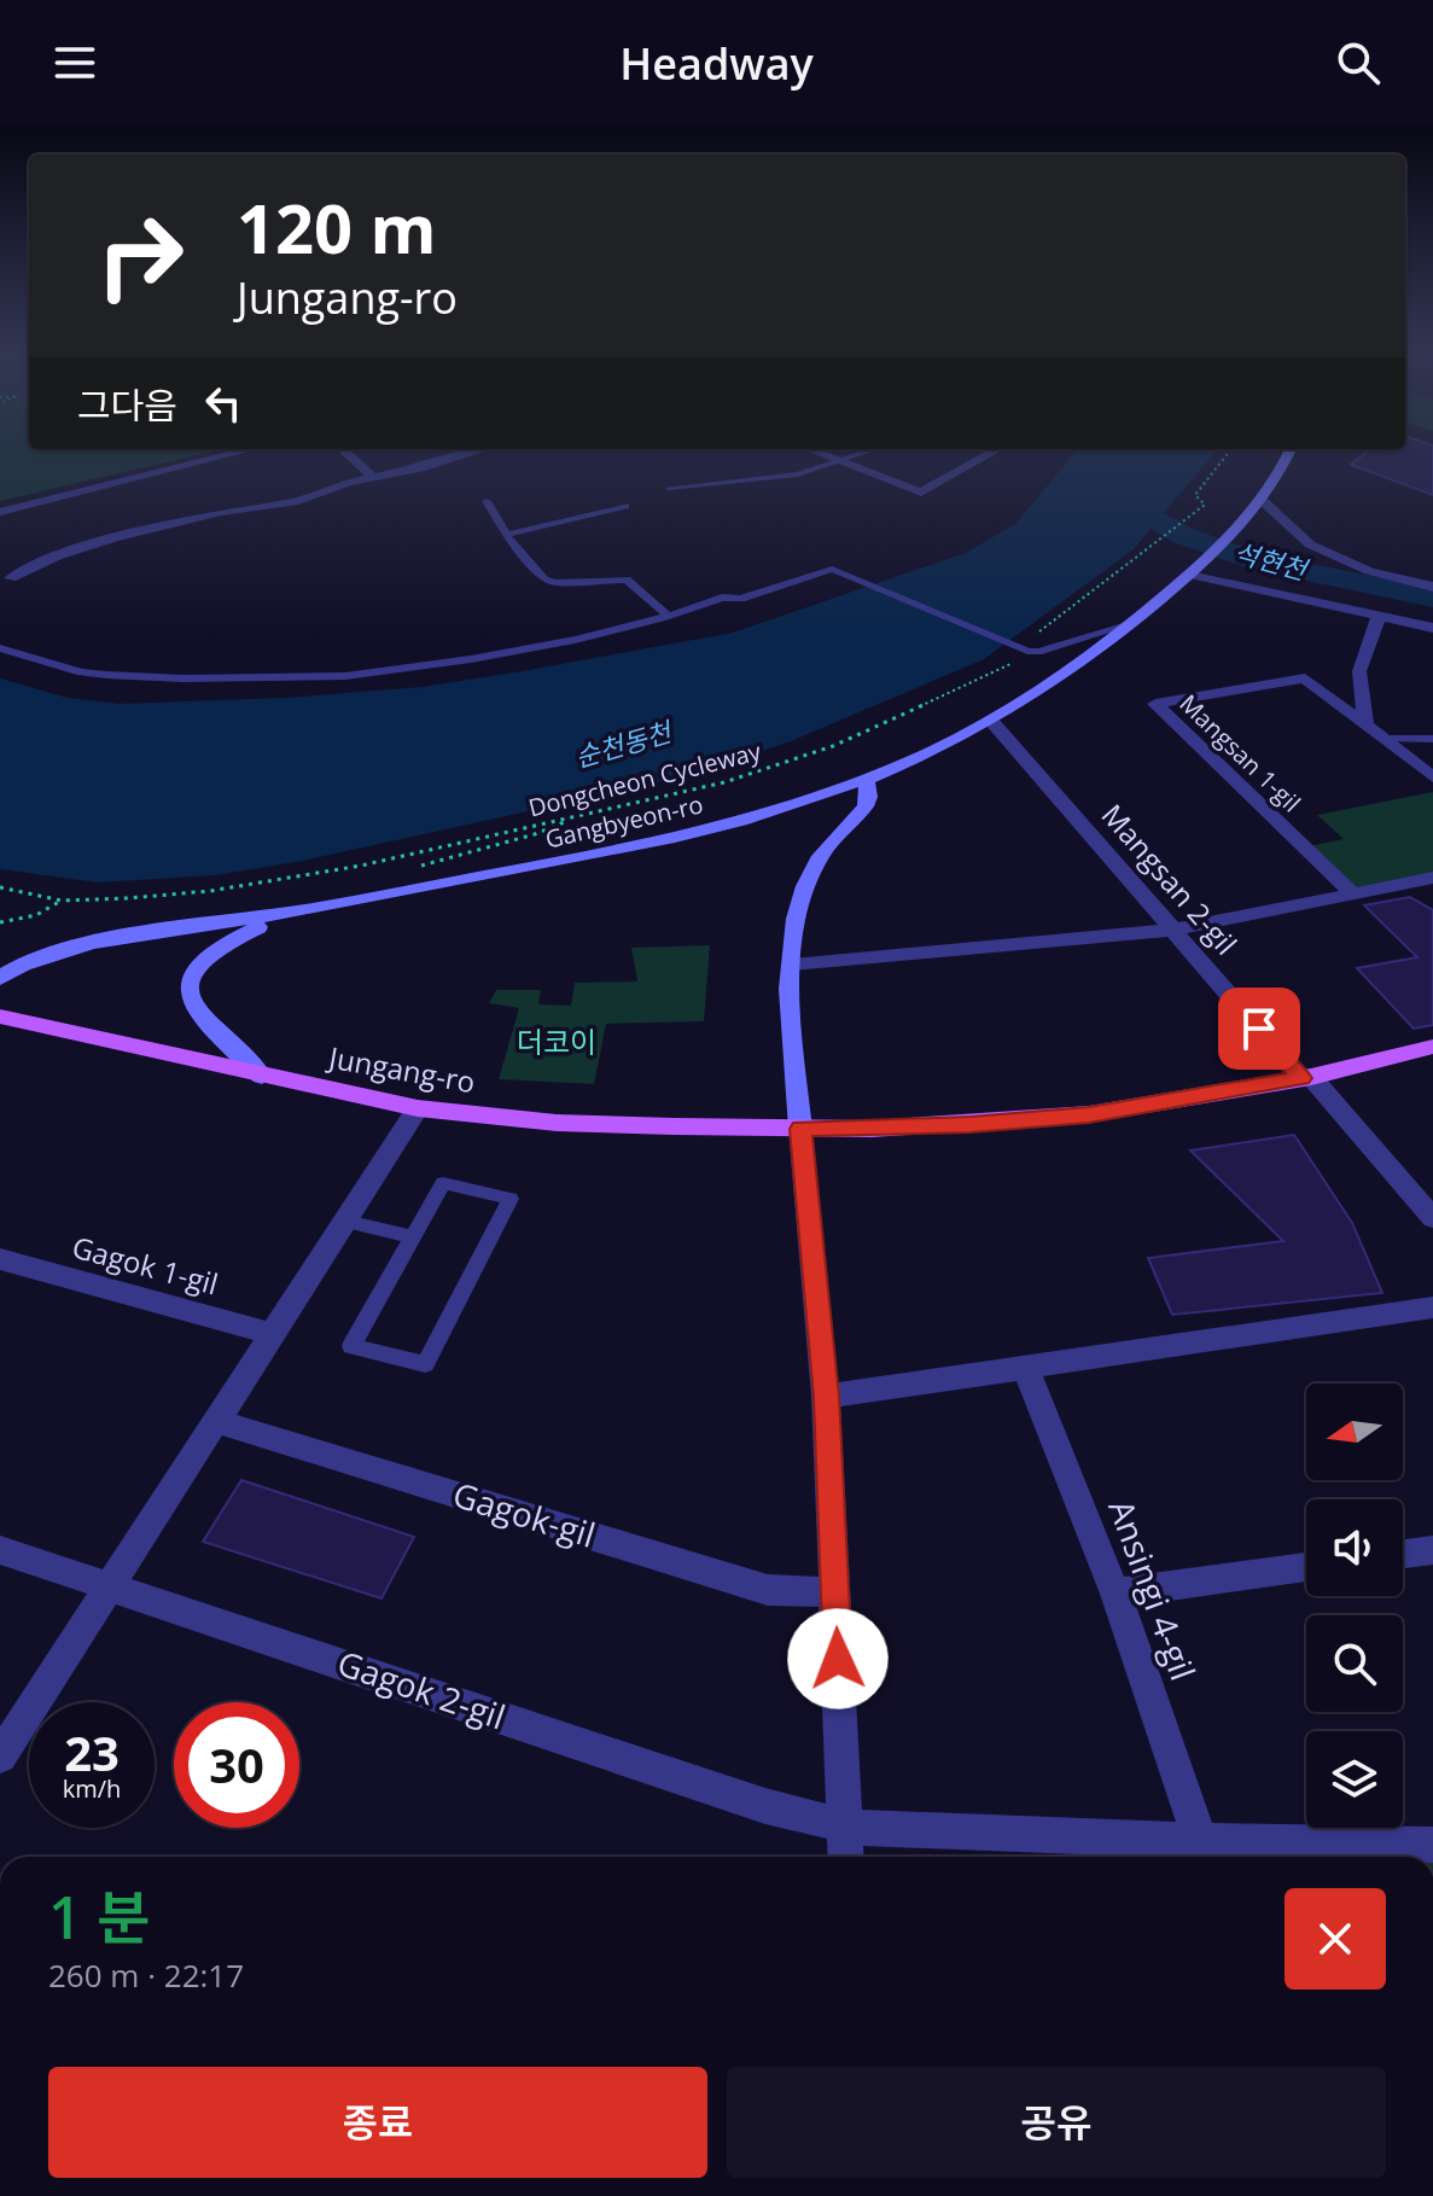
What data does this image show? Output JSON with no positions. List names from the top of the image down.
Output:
{
  "streets": {
    "main road": ["Gangbyeon-ro", "Jungang-ro"],
    "street": [
      "Mangsan 1-gil",
      "Mangsan 2-gil",
      "Gagok 1-gil",
      "Gagok-gil",
      "Ansingi 4-gil",
      "Gagok 2-gil"
    ],
    "path": ["Dongcheon Cycleway"]
  },
  "crossings": [
    ["Gangbyeon-ro", "Mangsan 2-gil"],
    ["Mangsan 2-gil", "Jungang-ro"],
    ["Ansingi 4-gil", "Gagok 2-gil"]
  ],
  "water": ["석현천", "순천동천"],
  "parks": ["더코이"],
  "north": "left",
  "page": {
    "header": "Headway",
    "turn": ["120 m", "Jungang-ro"],
    "then": "그다음",
    "speed": "23 km/h",
    "limit": "30",
    "heading": ["1 분", "260 m · 22:17"],
    "buttons": ["종료", "공유"]
  }
}
